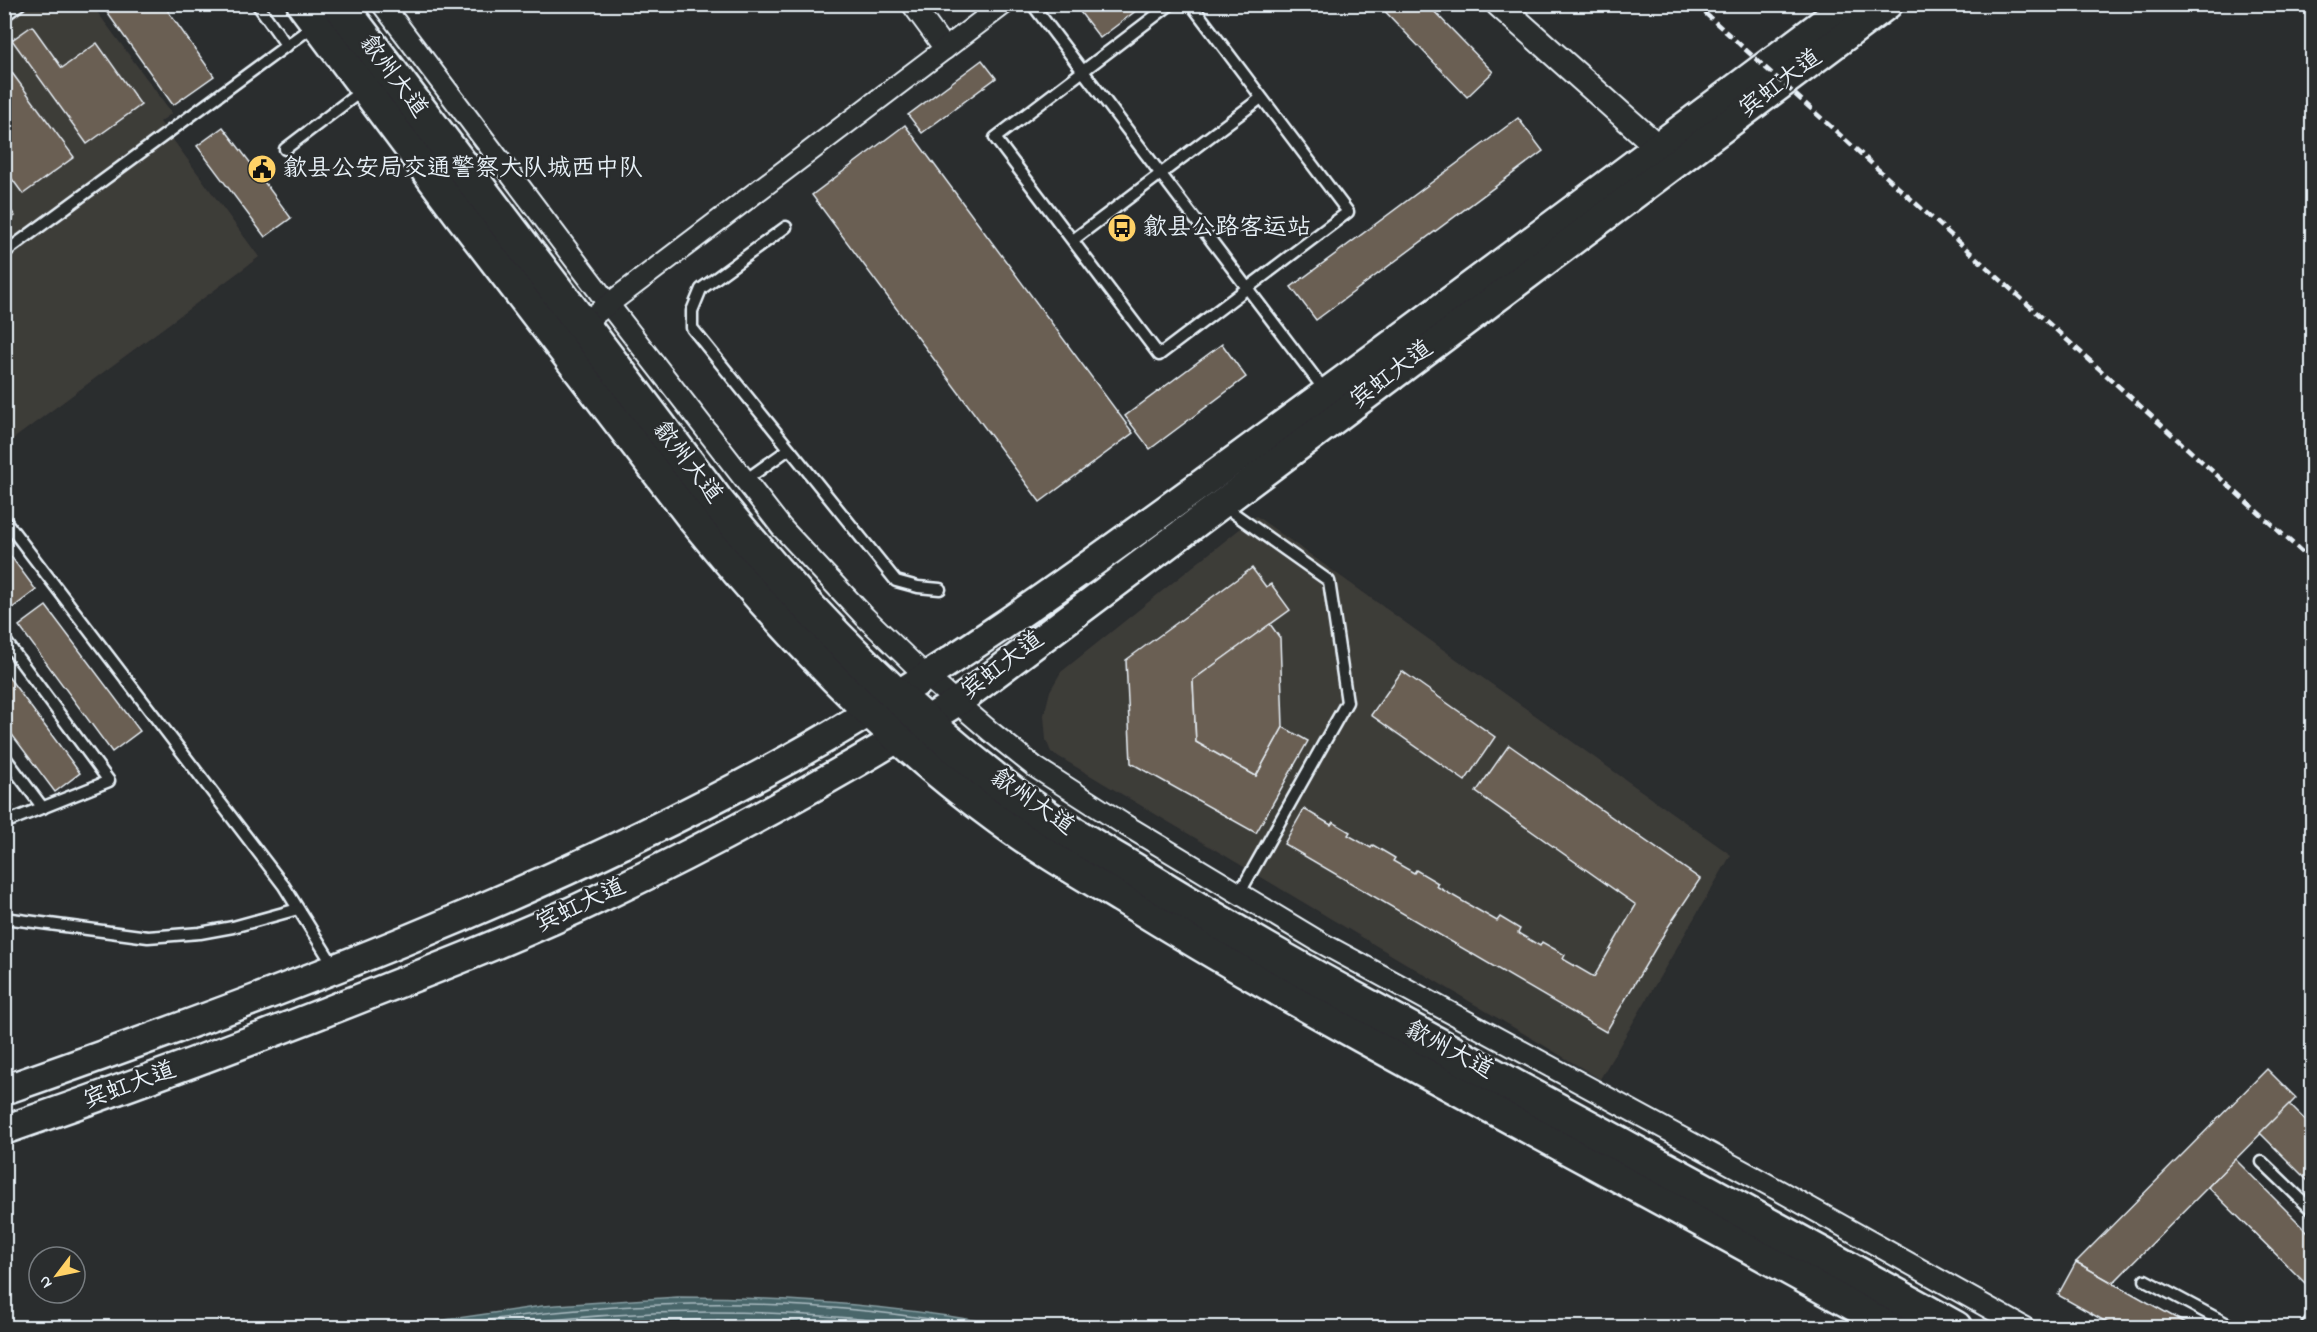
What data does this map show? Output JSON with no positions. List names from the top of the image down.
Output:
{
  "streets": {
    "highway": ["歙州大道"],
    "main road": ["宾虹大道"]
  },
  "crossings": [
    ["歙州大道", "宾虹大道"]
  ],
  "places": {
    "public building": ["歙县公安局交通警察大队城西中队"],
    "bus stop": ["歙县公路客运站"]
  },
  "north": "bottom left"
}
